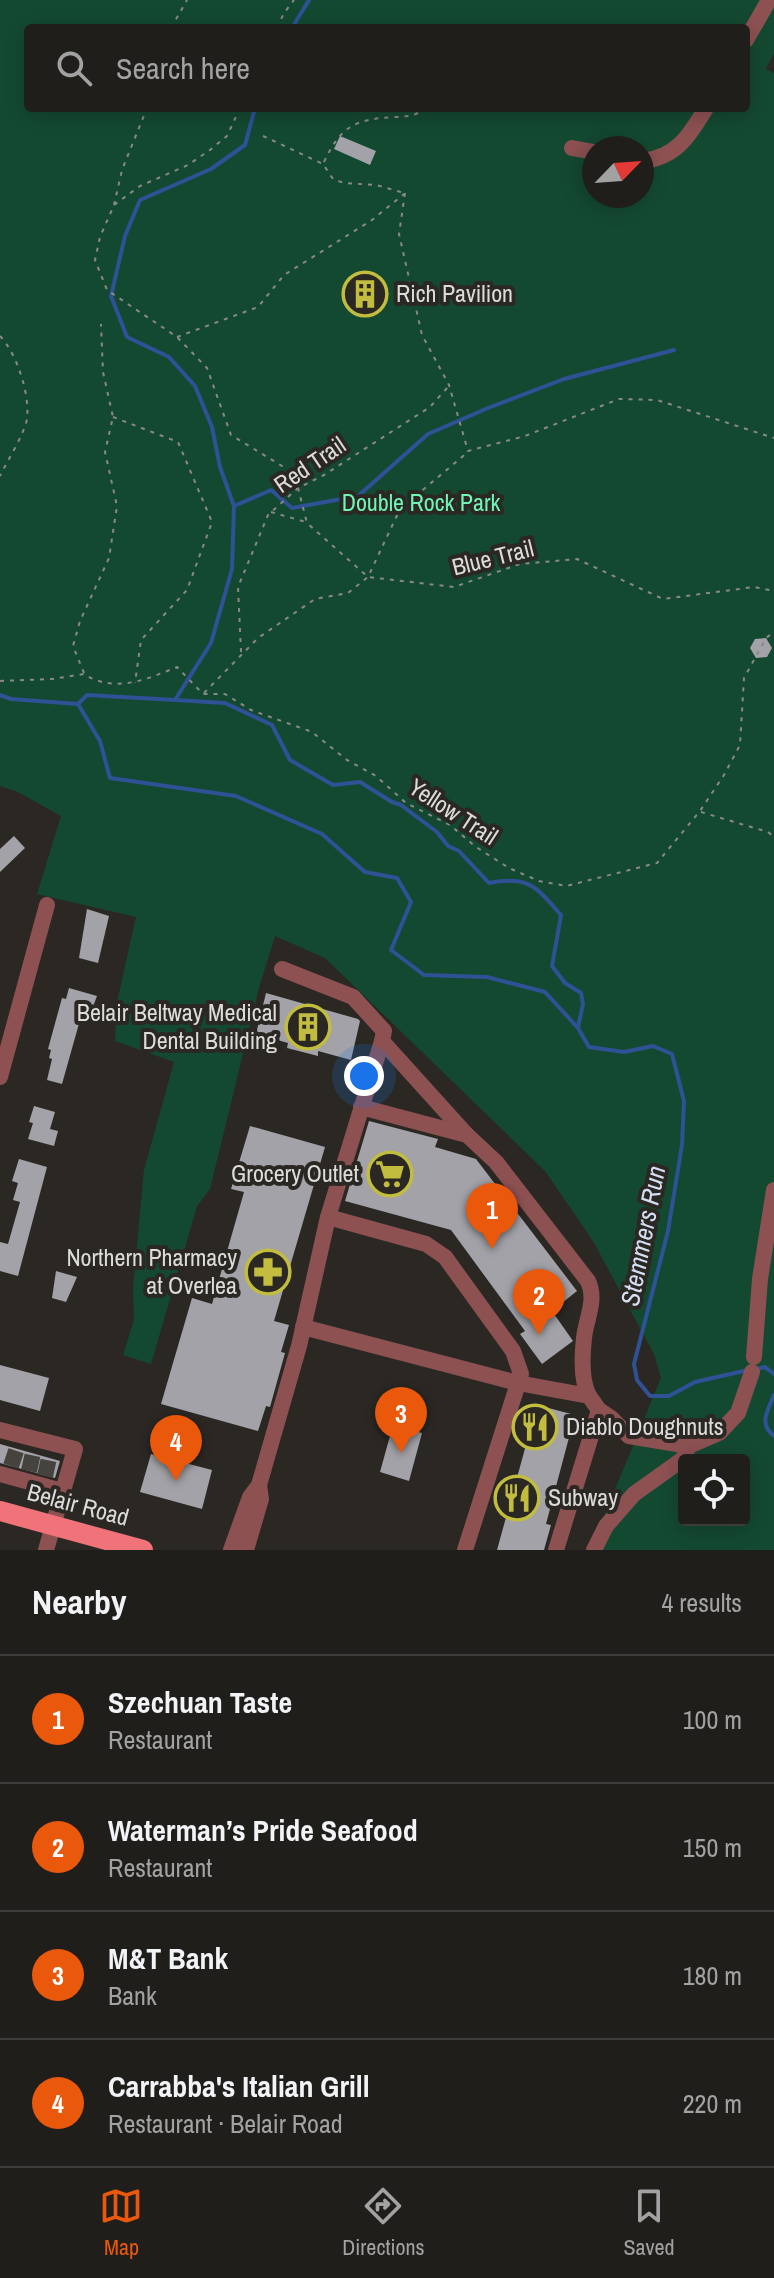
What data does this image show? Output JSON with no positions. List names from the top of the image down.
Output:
{
  "streets": {
    "main road": ["Belair Road"],
    "path": ["Red Trail", "Blue Trail", "Yellow Trail"]
  },
  "water": ["Stemmers Run"],
  "parks": ["Double Rock Park"],
  "places": {
    "building": ["Rich Pavilion", "Belair Beltway Medical Dental Building"],
    "supermarket": ["Grocery Outlet"],
    "pharmacy": ["Northern Pharmacy at Overlea"],
    "restaurant": ["Diablo Doughnuts", "Subway"]
  },
  "north": "top right",
  "page": {
    "search": "Search here",
    "pins": [
      "1",
      "2",
      "3",
      "4"
    ],
    "heading": ["Nearby", "4 results"],
    "list": [
      {
        "mark": "1",
        "name": "Szechuan Taste",
        "note": "Restaurant",
        "value": "100 m"
      },
      {
        "mark": "2",
        "name": "Waterman’s Pride Seafood",
        "note": "Restaurant",
        "value": "150 m"
      },
      {
        "mark": "3",
        "name": "M&T Bank",
        "note": "Bank",
        "value": "180 m"
      },
      {
        "mark": "4",
        "name": "Carrabba's Italian Grill",
        "note": "Restaurant · Belair Road",
        "value": "220 m"
      }
    ],
    "nav": ["Map", "Directions", "Saved"]
  }
}
